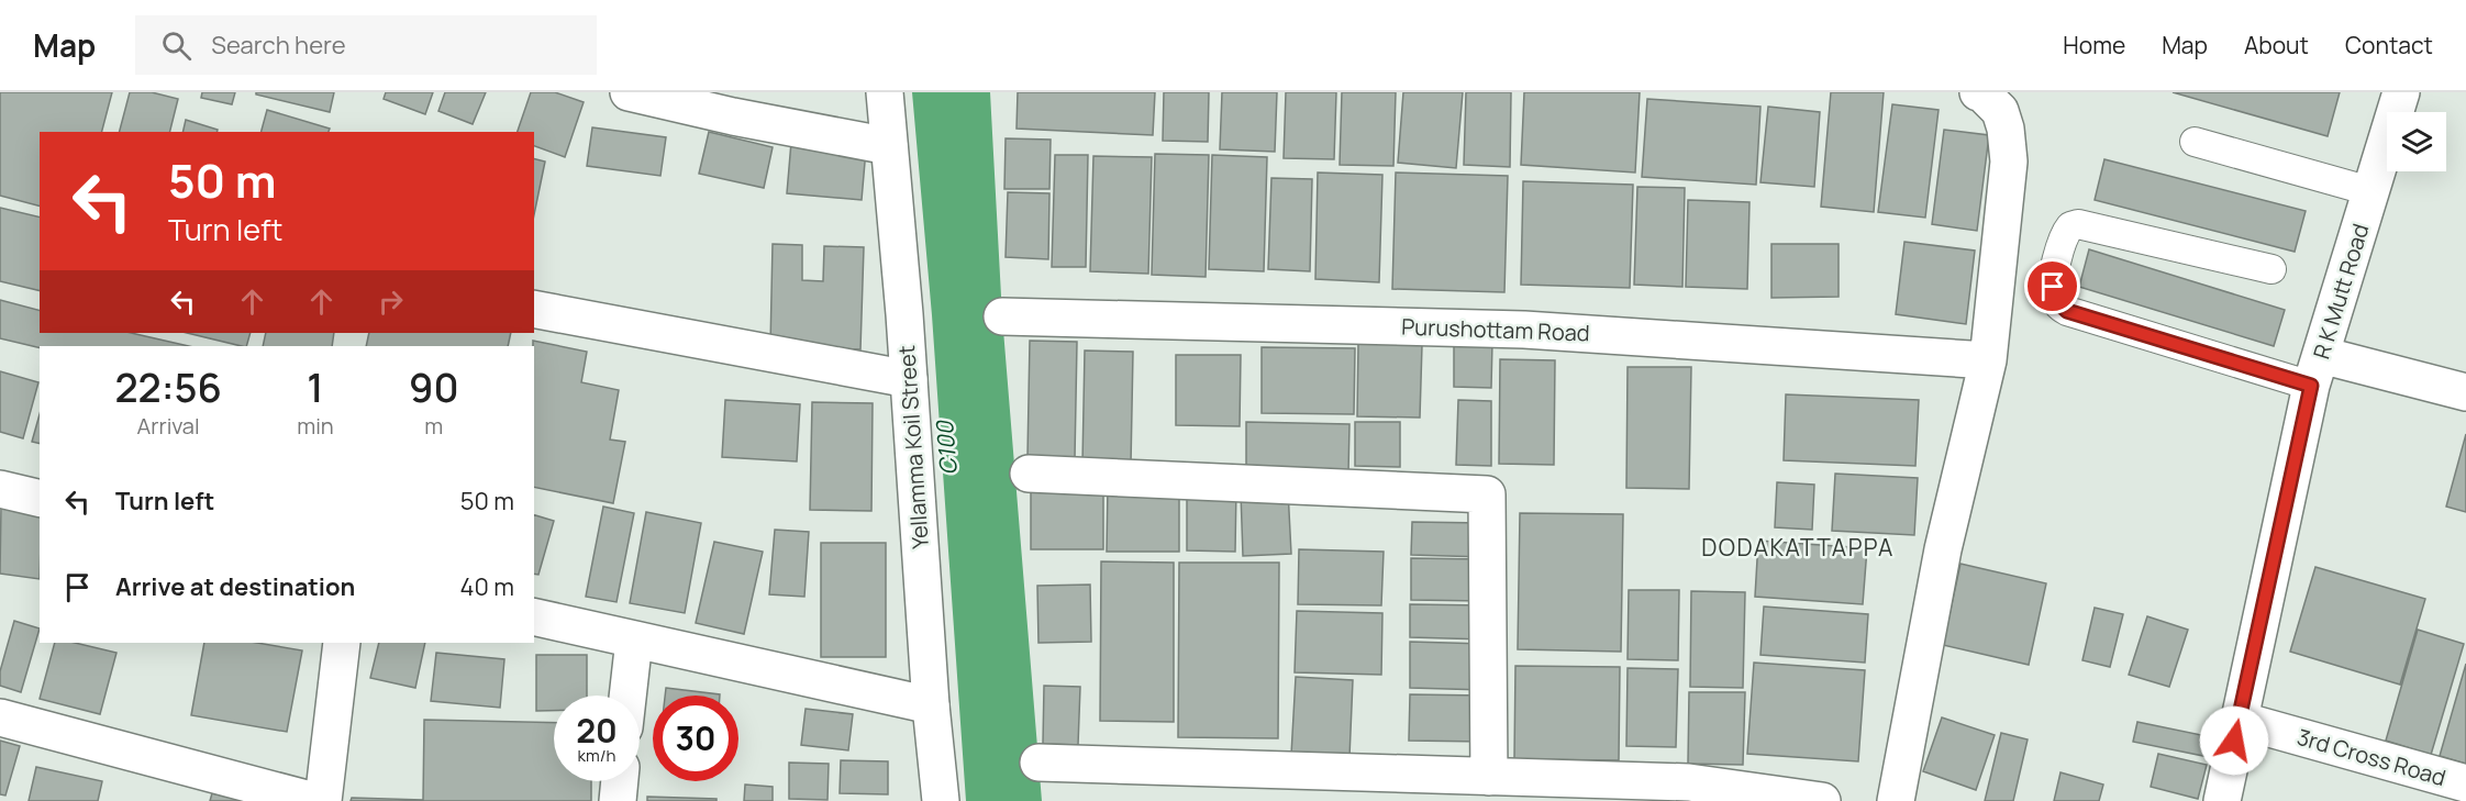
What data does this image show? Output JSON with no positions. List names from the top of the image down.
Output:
{
  "streets": {
    "street": [
      "R K Mutt Road",
      "Purushottam Road",
      "Yellamma Koil Street",
      "3rd Cross Road"
    ]
  },
  "crossings": [
    ["R K Mutt Road", "3rd Cross Road"]
  ],
  "districts": ["DODAKATTAPPA"],
  "water": ["C100"],
  "page": {
    "header": "Map",
    "search": "Search here",
    "nav": [
      "Home",
      "Map",
      "About",
      "Contact"
    ],
    "turn": ["50 m", "Turn left"],
    "eta": [
      "22:56",
      "Arrival",
      "1",
      "min",
      "90",
      "m"
    ],
    "list": [
      {
        "name": "Turn left",
        "value": "50 m"
      },
      {
        "name": "Arrive at destination",
        "value": "40 m"
      }
    ],
    "speed": "20 km/h",
    "limit": "30"
  }
}
